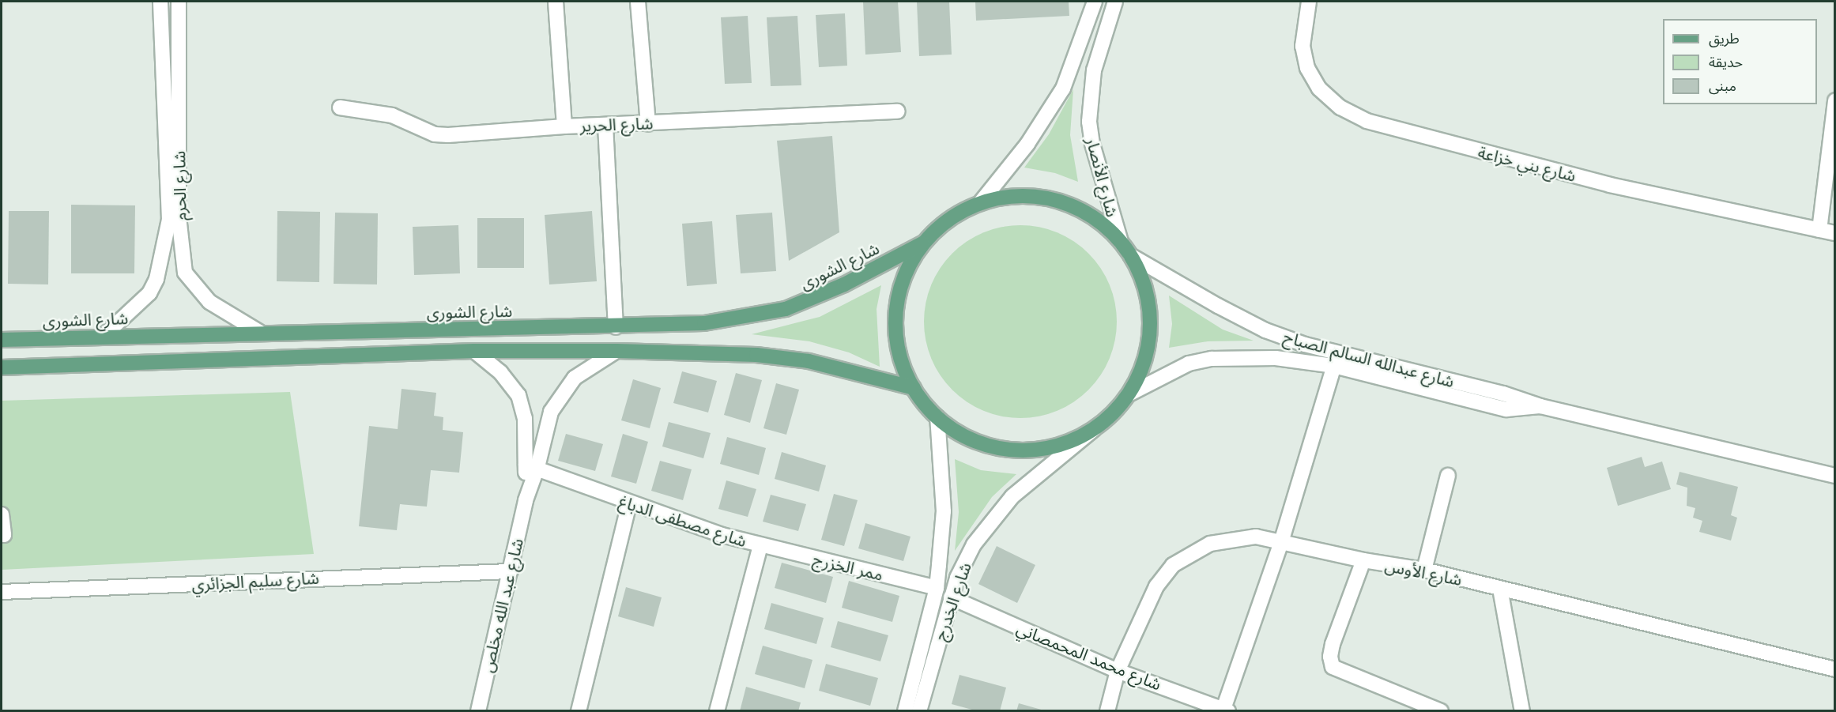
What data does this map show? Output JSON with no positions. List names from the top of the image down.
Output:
{
  "streets": {
    "main road": ["شارع الشورى"],
    "street": [
      "شارع الحرير",
      "شارع بني خزاعة",
      "شارع الأنصار",
      "شارع الحرم",
      "شارع عبدالله السالم الصباح",
      "شارع مصطفى الدباغ",
      "ممر الخزرج",
      "شارع الأوس",
      "شارع سليم الجزائري",
      "شارع الخدرج",
      "شارع عبد الله مخلص",
      "شارع محمد المحمصاني"
    ]
  },
  "crossings": [
    ["شارع الحرم", "شارع الشورى"],
    ["شارع مصطفى الدباغ", "ممر الخزرج"],
    ["شارع مصطفى الدباغ", "شارع عبد الله مخلص"],
    ["ممر الخزرج", "شارع الخدرج"],
    ["شارع الأوس", "شارع محمد المحمصاني"],
    ["شارع سليم الجزائري", "شارع عبد الله مخلص"],
    ["شارع الخدرج", "شارع محمد المحمصاني"]
  ],
  "legend": ["طريق", "حديقة", "مبنى"]
}
